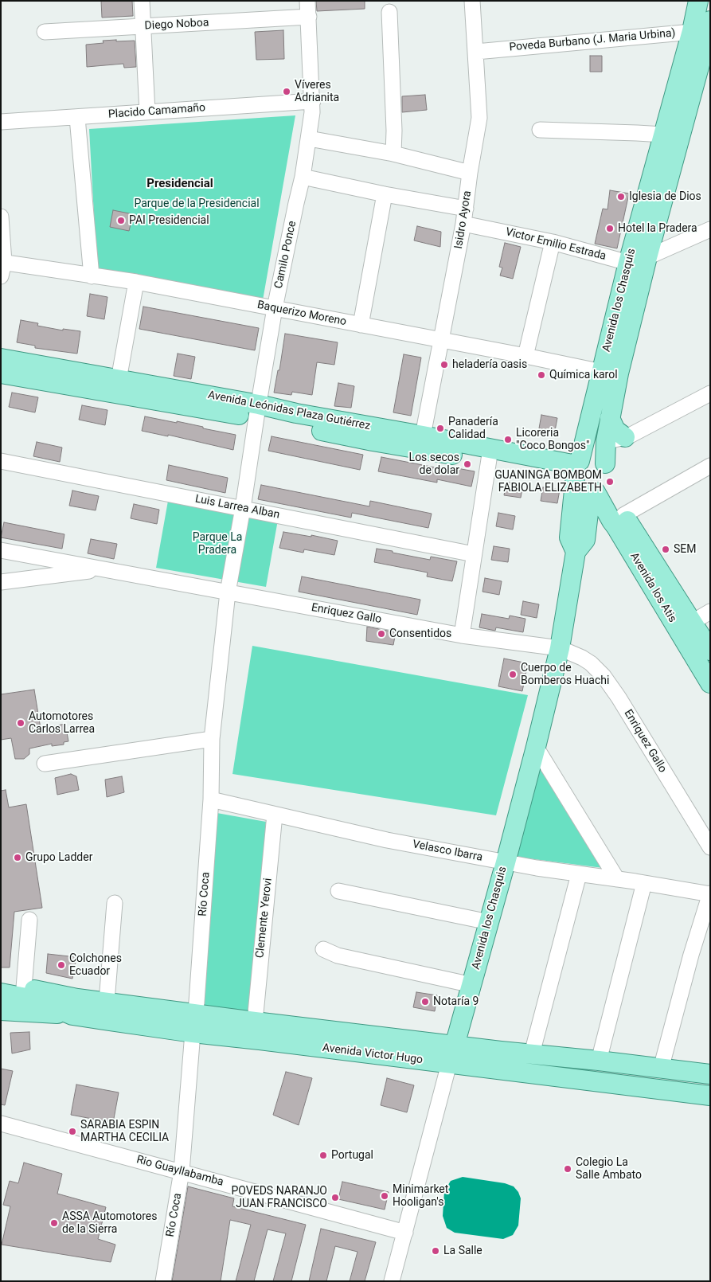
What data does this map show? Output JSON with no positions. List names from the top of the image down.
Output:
{
  "streets": {
    "main road": [
      "Avenida los Chasquis",
      "Avenida Leónidas Plaza Gutiérrez",
      "Avenida los Atis",
      "Avenida Victor Hugo"
    ],
    "street": [
      "Diego Noboa",
      "Poveda Burbano (J. Maria Urbina)",
      "Placido Camamaño",
      "Isidro Ayora",
      "Victor Emilio Estrada",
      "Camilo Ponce",
      "Baquerizo Moreno",
      "Luis Larrea Alban",
      "Enriquez Gallo",
      "Velasco Ibarra",
      "Río Coca",
      "Clemente Yerovi",
      "Rio Guayllabamba"
    ]
  },
  "crossings": [
    ["Diego Noboa", "Camilo Ponce"],
    ["Poveda Burbano (J. Maria Urbina)", "Isidro Ayora"],
    ["Poveda Burbano (J. Maria Urbina)", "Avenida los Chasquis"],
    ["Placido Camamaño", "Camilo Ponce"],
    ["Isidro Ayora", "Victor Emilio Estrada"],
    ["Isidro Ayora", "Baquerizo Moreno"],
    ["Isidro Ayora", "Avenida Leónidas Plaza Gutiérrez"],
    ["Victor Emilio Estrada", "Camilo Ponce"],
    ["Victor Emilio Estrada", "Avenida los Chasquis"],
    ["Camilo Ponce", "Baquerizo Moreno"],
    ["Camilo Ponce", "Avenida Leónidas Plaza Gutiérrez"],
    ["Camilo Ponce", "Luis Larrea Alban"],
    ["Camilo Ponce", "Río Coca"],
    ["Avenida los Chasquis", "Baquerizo Moreno"],
    ["Avenida los Chasquis", "Avenida Leónidas Plaza Gutiérrez"],
    ["Avenida los Chasquis", "Avenida los Atis"],
    ["Avenida los Chasquis", "Enriquez Gallo"],
    ["Avenida los Chasquis", "Velasco Ibarra"],
    ["Avenida los Chasquis", "Avenida Victor Hugo"],
    ["Avenida los Chasquis", "Rio Guayllabamba"],
    ["Avenida Leónidas Plaza Gutiérrez", "Avenida los Atis"],
    ["Luis Larrea Alban", "Río Coca"],
    ["Enriquez Gallo", "Río Coca"],
    ["Velasco Ibarra", "Río Coca"],
    ["Velasco Ibarra", "Clemente Yerovi"],
    ["Río Coca", "Avenida Victor Hugo"],
    ["Río Coca", "Rio Guayllabamba"],
    ["Clemente Yerovi", "Avenida Victor Hugo"]
  ],
  "districts": ["Presidencial"],
  "parks": ["Parque de la Presidencial", "Parque La Pradera"],
  "places": [
    "Víveres Adrianita",
    "Iglesia de Dios",
    "PAI Presidencial",
    "Hotel la Pradera",
    "heladería oasis",
    "Química karol",
    "Panadería Calidad",
    "Licoreria \"Coco Bongos\"",
    "Los secos de dolar",
    "GUANINGA BOMBOM FABIOLA ELIZABETH",
    "SEM",
    "Consentidos",
    "Cuerpo de Bomberos Huachi",
    "Automotores Carlos Larrea",
    "Grupo Ladder",
    "Colchones Ecuador",
    "Notaría 9",
    "SARABIA ESPIN MARTHA CECILIA",
    "Portugal",
    "Colegio La Salle Ambato",
    "Minimarket Hooligan's",
    "POVEDS NARANJO JUAN FRANCISCO",
    "ASSA Automotores de la Sierra",
    "La Salle"
  ]
}
